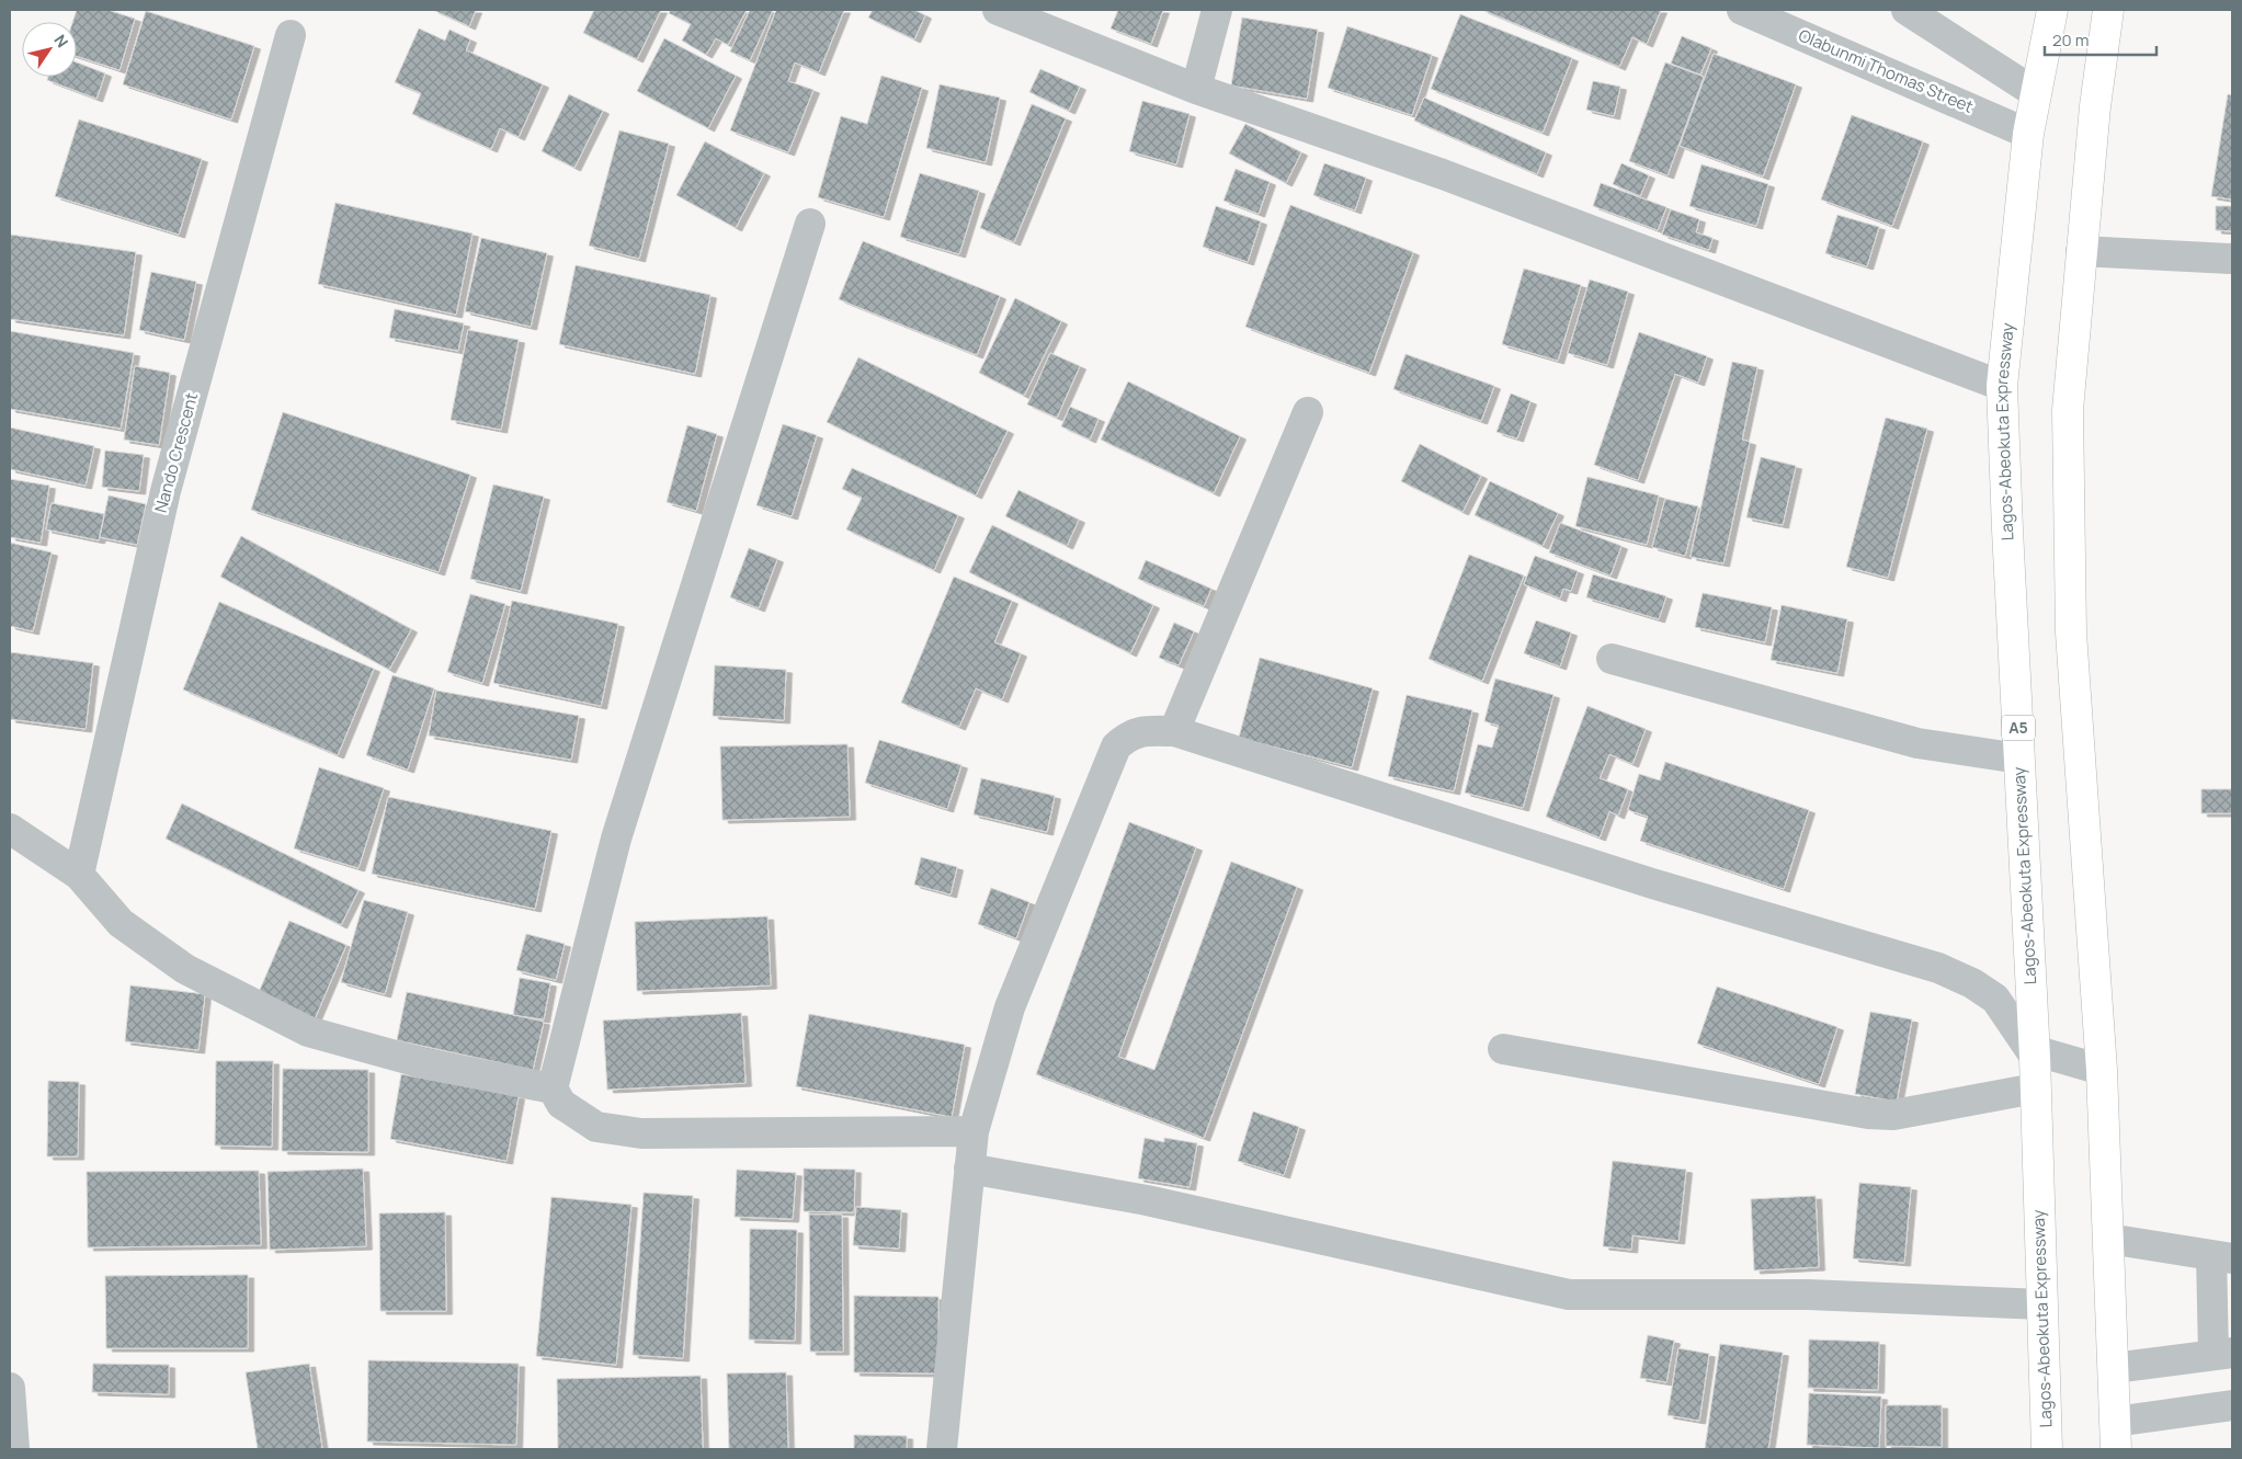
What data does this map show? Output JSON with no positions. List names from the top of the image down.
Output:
{
  "streets": {
    "highway": ["Lagos-Abeokuta Expressway", "A5"],
    "street": ["Olabunmi Thomas Street", "Nando Crescent"]
  },
  "crossings": [
    ["Olabunmi Thomas Street", "Lagos-Abeokuta Expressway"]
  ],
  "scale_bar": "20 m",
  "north": "top right"
}
